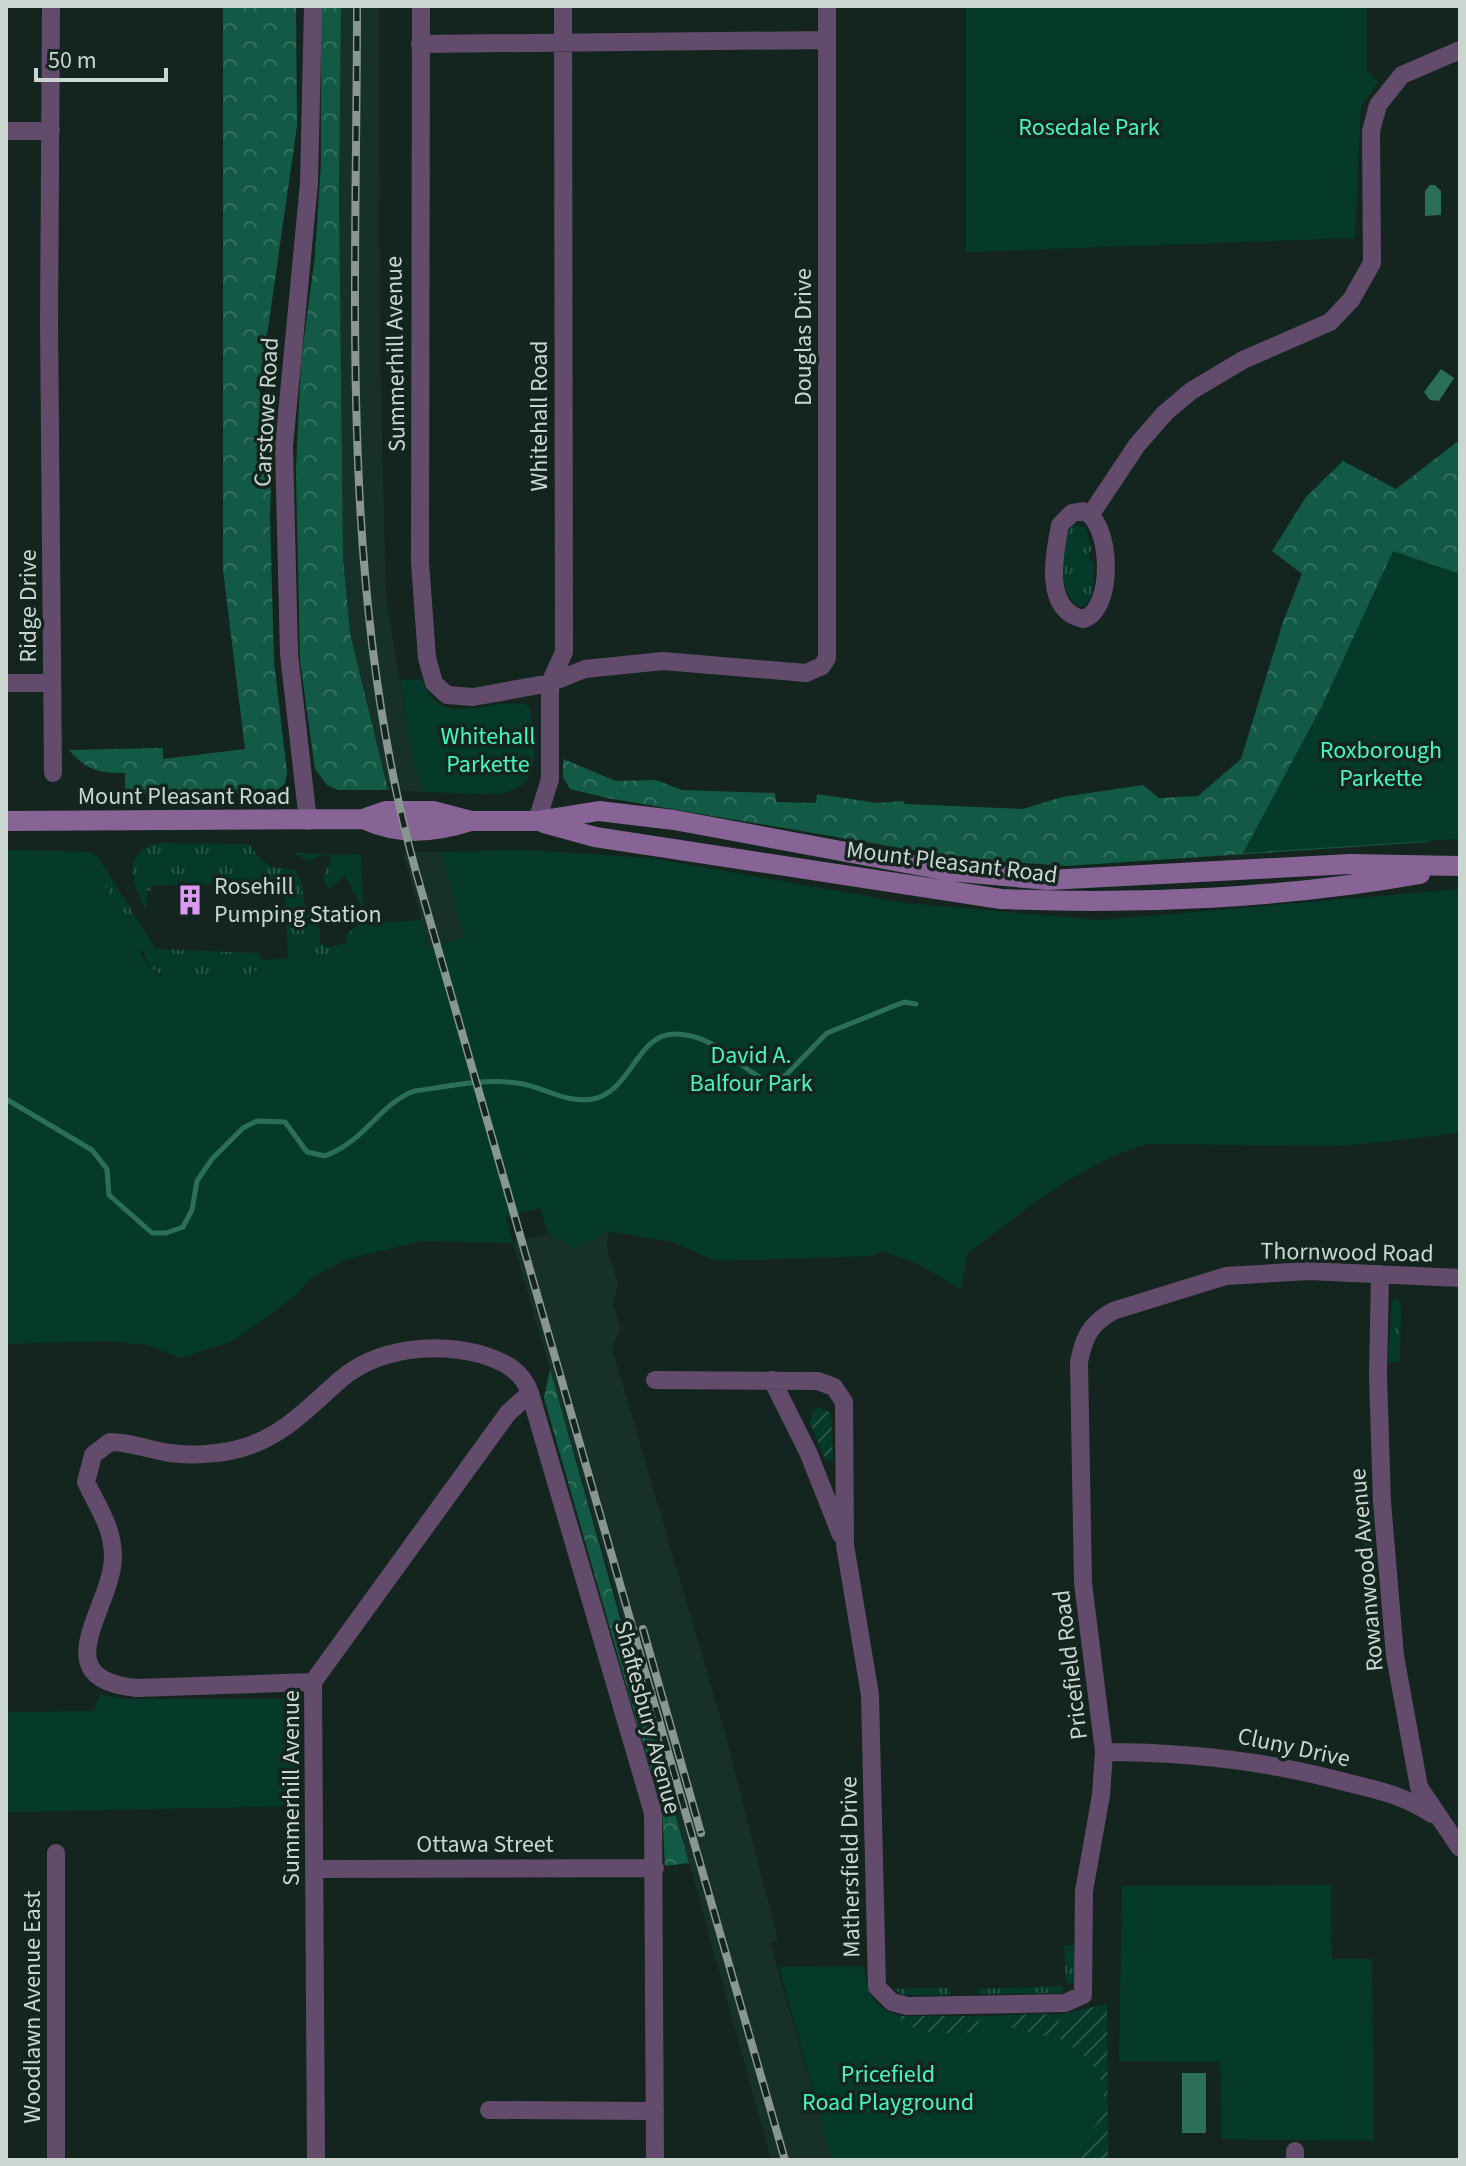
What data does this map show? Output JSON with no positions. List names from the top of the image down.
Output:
{
  "streets": {
    "main road": ["Mount Pleasant Road"],
    "street": [
      "Douglas Drive",
      "Summerhill Avenue",
      "Carstowe Road",
      "Whitehall Road",
      "Ridge Drive",
      "Thornwood Road",
      "Rowanwood Avenue",
      "Pricefield Road",
      "Shaftesbury Avenue",
      "Cluny Drive",
      "Ottawa Street",
      "Mathersfield Drive",
      "Woodlawn Avenue East"
    ]
  },
  "crossings": [
    ["Douglas Drive", "Summerhill Avenue"],
    ["Douglas Drive", "Whitehall Road"],
    ["Summerhill Avenue", "Whitehall Road"],
    ["Summerhill Avenue", "Shaftesbury Avenue"],
    ["Summerhill Avenue", "Ottawa Street"],
    ["Carstowe Road", "Mount Pleasant Road"],
    ["Whitehall Road", "Mount Pleasant Road"],
    ["Thornwood Road", "Rowanwood Avenue"],
    ["Thornwood Road", "Pricefield Road"],
    ["Rowanwood Avenue", "Cluny Drive"],
    ["Pricefield Road", "Cluny Drive"],
    ["Pricefield Road", "Mathersfield Drive"],
    ["Shaftesbury Avenue", "Ottawa Street"]
  ],
  "parks": [
    "Rosedale Park",
    "Whitehall Parkette",
    "Roxborough Parkette",
    "David A. Balfour Park",
    "Pricefield Road Playground"
  ],
  "places": {
    "building": ["Rosehill Pumping Station"]
  },
  "scale_bar": "50 m"
}
